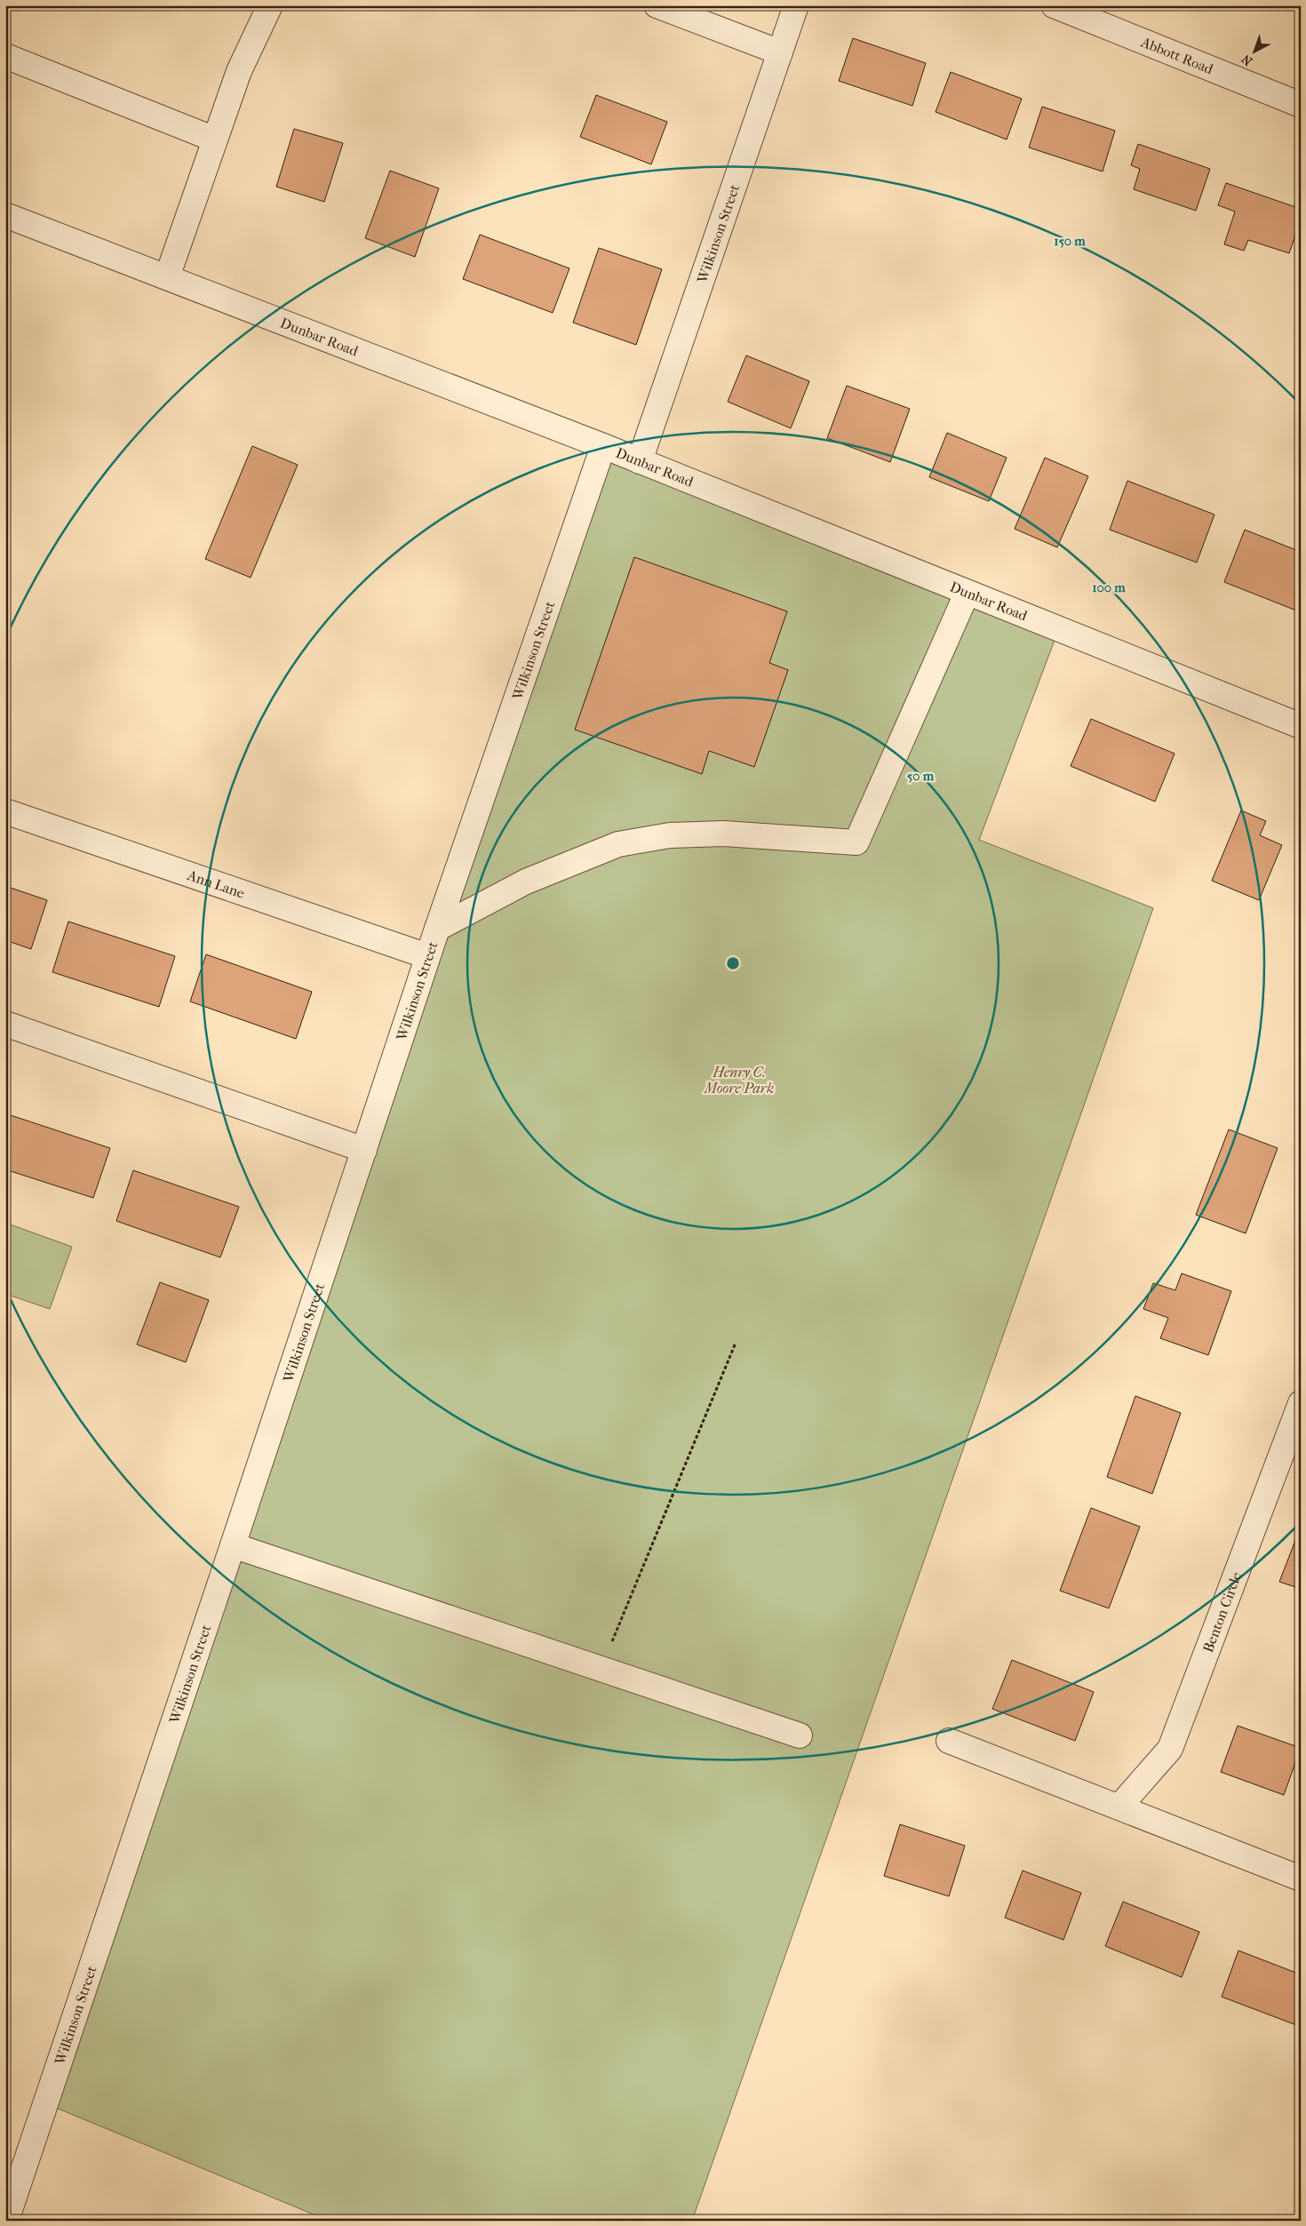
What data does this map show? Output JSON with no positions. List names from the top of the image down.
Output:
{
  "streets": {
    "street": [
      "Abbott Road",
      "Wilkinson Street",
      "Dunbar Road",
      "Ann Lane",
      "Benton Circle"
    ]
  },
  "crossings": [
    ["Wilkinson Street", "Dunbar Road"],
    ["Wilkinson Street", "Ann Lane"]
  ],
  "parks": ["Henry C. Moore Park"],
  "north": "bottom left",
  "rings": ["150 m", "100 m", "50 m"]
}
